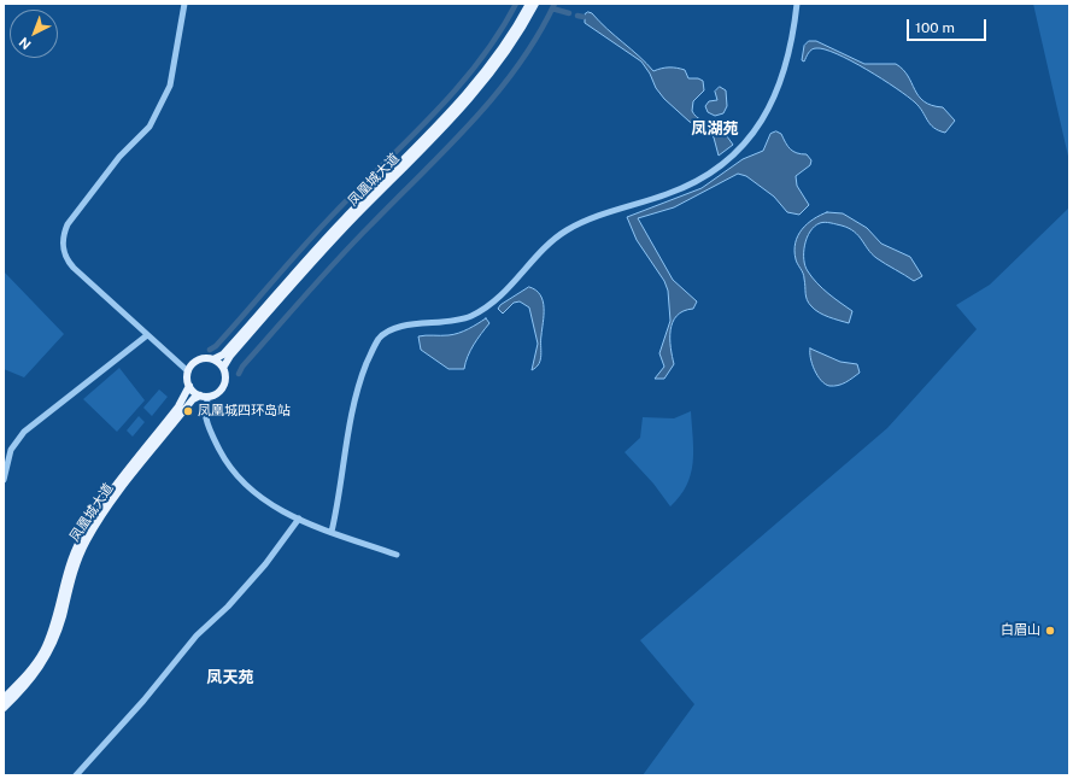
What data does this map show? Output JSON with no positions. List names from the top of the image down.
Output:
{
  "streets": {
    "main road": ["凤凰城大道"]
  },
  "districts": ["凤湖苑", "凤天苑"],
  "places": ["凤凰城四环岛站", "白眉山"],
  "scale_bar": "100 m",
  "north": "bottom left"
}
